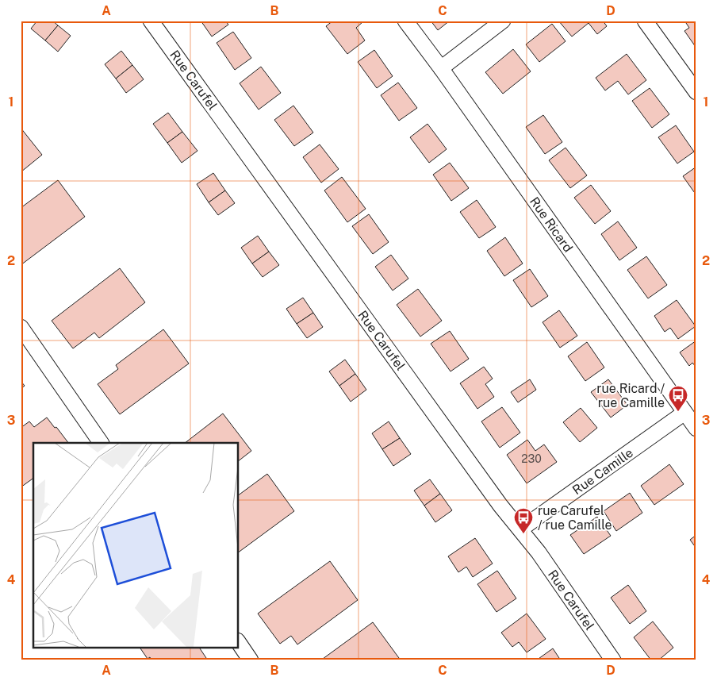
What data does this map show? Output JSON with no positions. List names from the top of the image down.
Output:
{
  "streets": {
    "street": ["Rue Carufel", "Rue Ricard", "Rue Camille"]
  },
  "crossings": [
    ["Rue Carufel", "Rue Camille"],
    ["Rue Ricard", "Rue Camille"]
  ],
  "places": {
    "bus stop": ["rue Ricard / rue Camille", "rue Carufel / rue Camille"]
  },
  "house_numbers": ["230"],
  "grid": {
    "columns": [
      "A",
      "B",
      "C",
      "D"
    ],
    "rows": [
      "1",
      "2",
      "3",
      "4"
    ]
  }
}
